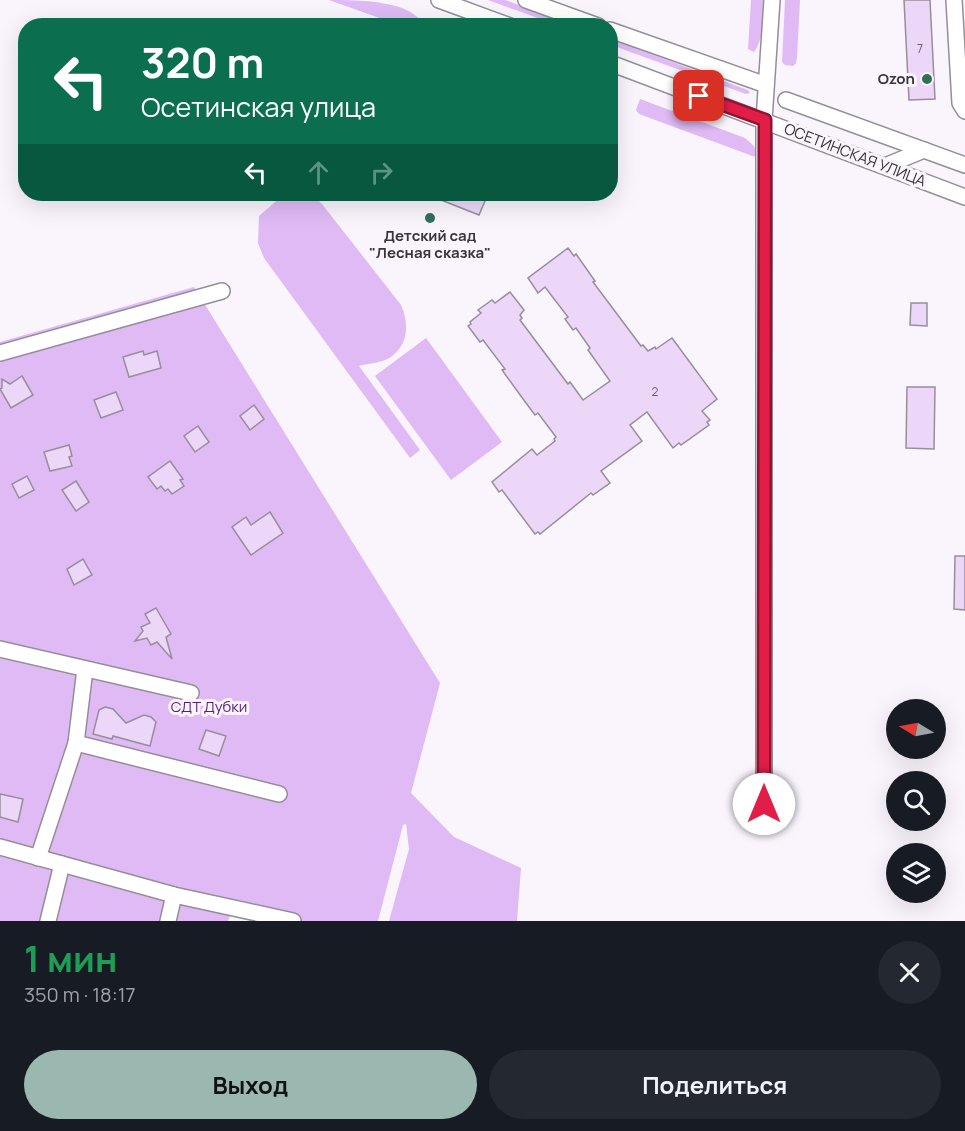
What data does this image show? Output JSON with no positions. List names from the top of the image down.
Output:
{
  "streets": {
    "street": ["ОСЕТИНСКАЯ УЛИЦА"]
  },
  "parks": ["СДТ Дубки"],
  "places": ["Ozon", "Детский сад \"Лесная сказка\""],
  "house_numbers": ["7", "2"],
  "north": "left",
  "page": {
    "turn": ["320 m", "Осетинская улица"],
    "heading": ["1 мин", "350 m · 18:17"],
    "buttons": ["Выход", "Поделиться"]
  }
}
